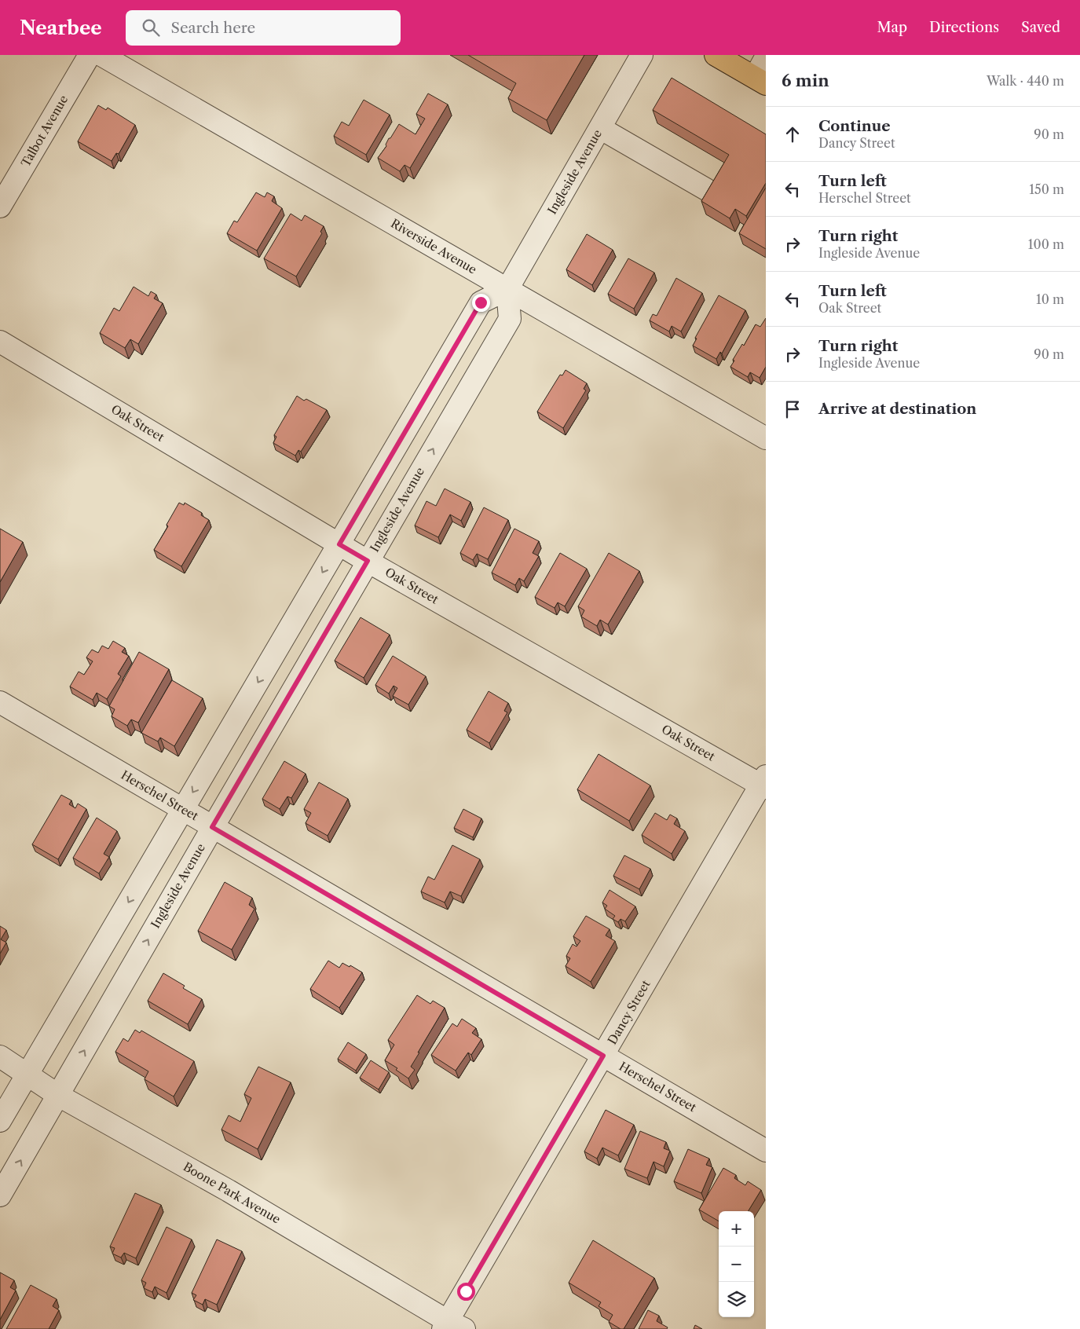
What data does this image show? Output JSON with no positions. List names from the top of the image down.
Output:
{
  "streets": {
    "street": [
      "Talbot Avenue",
      "Ingleside Avenue",
      "Riverside Avenue",
      "Oak Street",
      "Herschel Street",
      "Dancy Street",
      "Boone Park Avenue"
    ]
  },
  "crossings": [
    ["Ingleside Avenue", "Riverside Avenue"],
    ["Ingleside Avenue", "Oak Street"],
    ["Ingleside Avenue", "Herschel Street"],
    ["Ingleside Avenue", "Boone Park Avenue"],
    ["Oak Street", "Dancy Street"],
    ["Herschel Street", "Dancy Street"],
    ["Dancy Street", "Boone Park Avenue"]
  ],
  "page": {
    "header": "Nearbee",
    "search": "Search here",
    "nav": ["Map", "Directions", "Saved"],
    "heading": ["6 min", "Walk · 440 m"],
    "list": [
      ["Continue", "Dancy Street", "90 m"],
      ["Turn left", "Herschel Street", "150 m"],
      ["Turn right", "Ingleside Avenue", "100 m"],
      ["Turn left", "Oak Street", "10 m"],
      ["Turn right", "Ingleside Avenue", "90 m"],
      "Arrive at destination"
    ],
    "map_buttons": ["+", "−"]
  }
}
